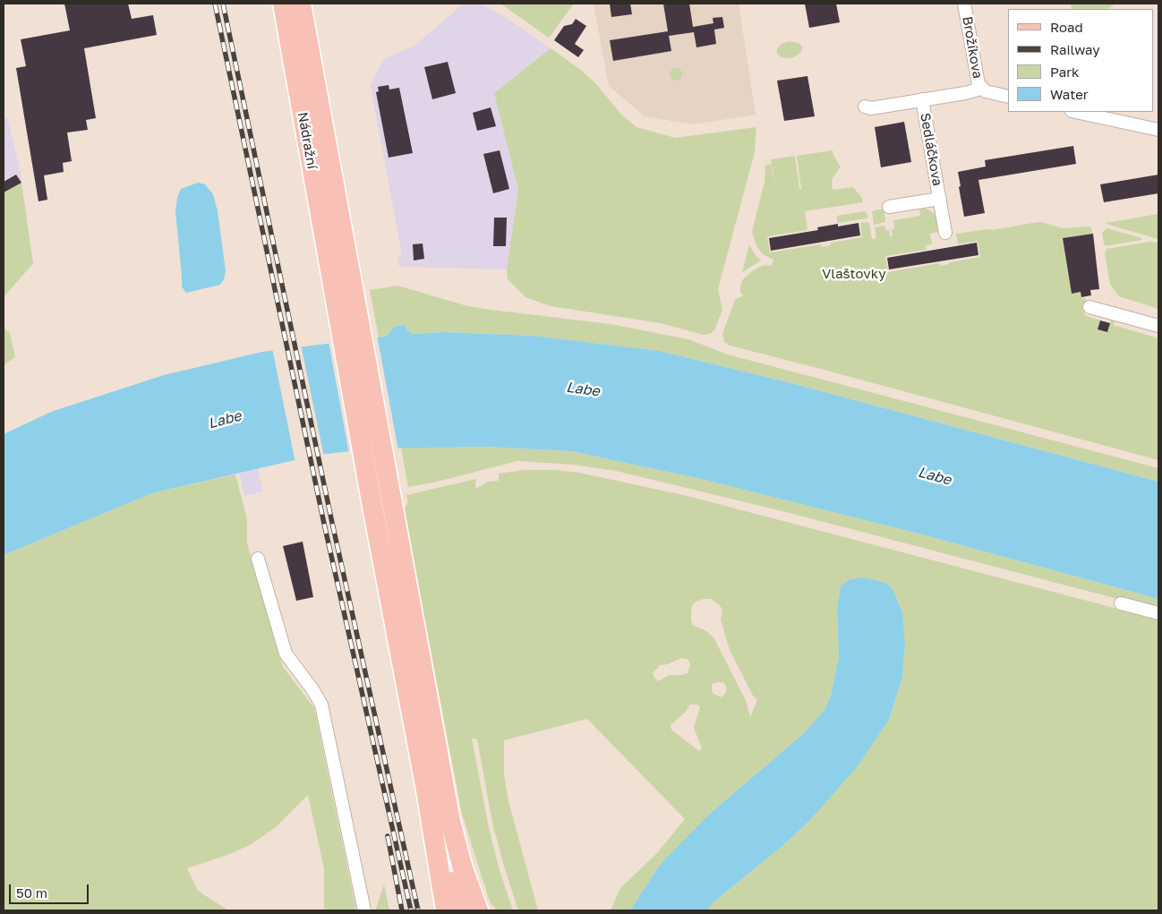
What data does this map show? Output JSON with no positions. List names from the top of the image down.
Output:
{
  "streets": {
    "main road": ["Nádražní"],
    "street": ["Brožíkova", "Sedláčkova"]
  },
  "crossings": [
    ["Brožíkova", "Sedláčkova"]
  ],
  "water": ["Labe"],
  "parks": ["Vlaštovky"],
  "legend": [
    "Road",
    "Railway",
    "Park",
    "Water"
  ],
  "scale_bar": "50 m"
}
